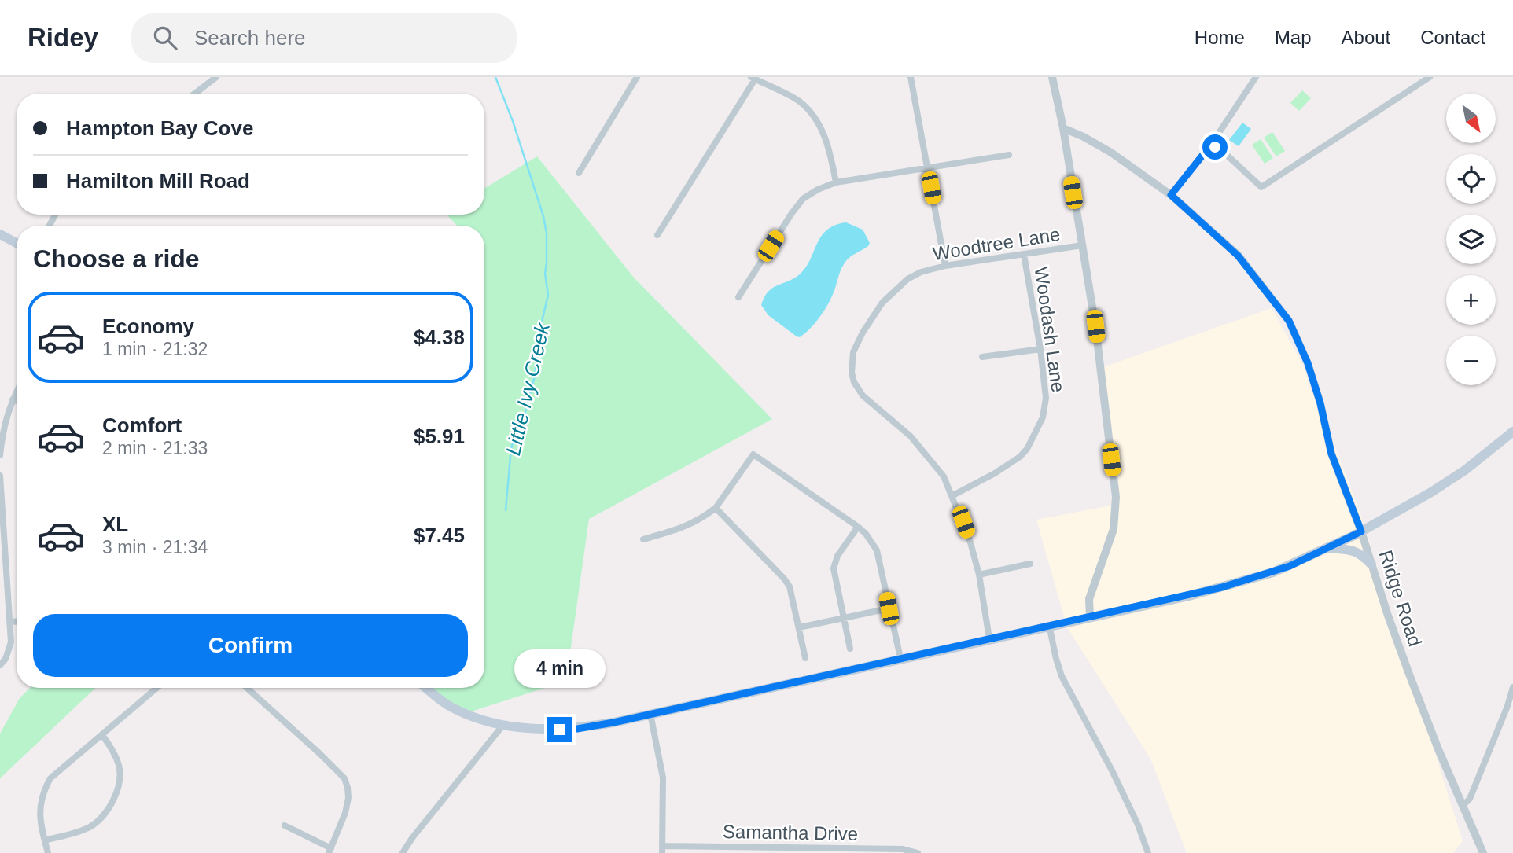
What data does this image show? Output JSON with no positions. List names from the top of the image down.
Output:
{
  "streets": {
    "street": [
      "Woodtree Lane",
      "Woodash Lane",
      "Ridge Road",
      "Samantha Drive"
    ]
  },
  "crossings": [
    ["Woodtree Lane", "Woodash Lane"]
  ],
  "water": ["Little Ivy Creek"],
  "north": "bottom right",
  "page": {
    "header": "Ridey",
    "search": "Search here",
    "nav": [
      "Home",
      "Map",
      "About",
      "Contact"
    ],
    "map_buttons": ["+", "−"],
    "banner": ["Hampton Bay Cove", "Hamilton Mill Road"],
    "heading": "Choose a ride",
    "list": [
      {
        "name": "Economy",
        "note": "1 min · 21:32",
        "value": "$4.38"
      },
      {
        "name": "Comfort",
        "note": "2 min · 21:33",
        "value": "$5.91"
      },
      {
        "name": "XL",
        "note": "3 min · 21:34",
        "value": "$7.45"
      }
    ],
    "buttons": "Confirm",
    "bubble": "4 min"
  }
}
